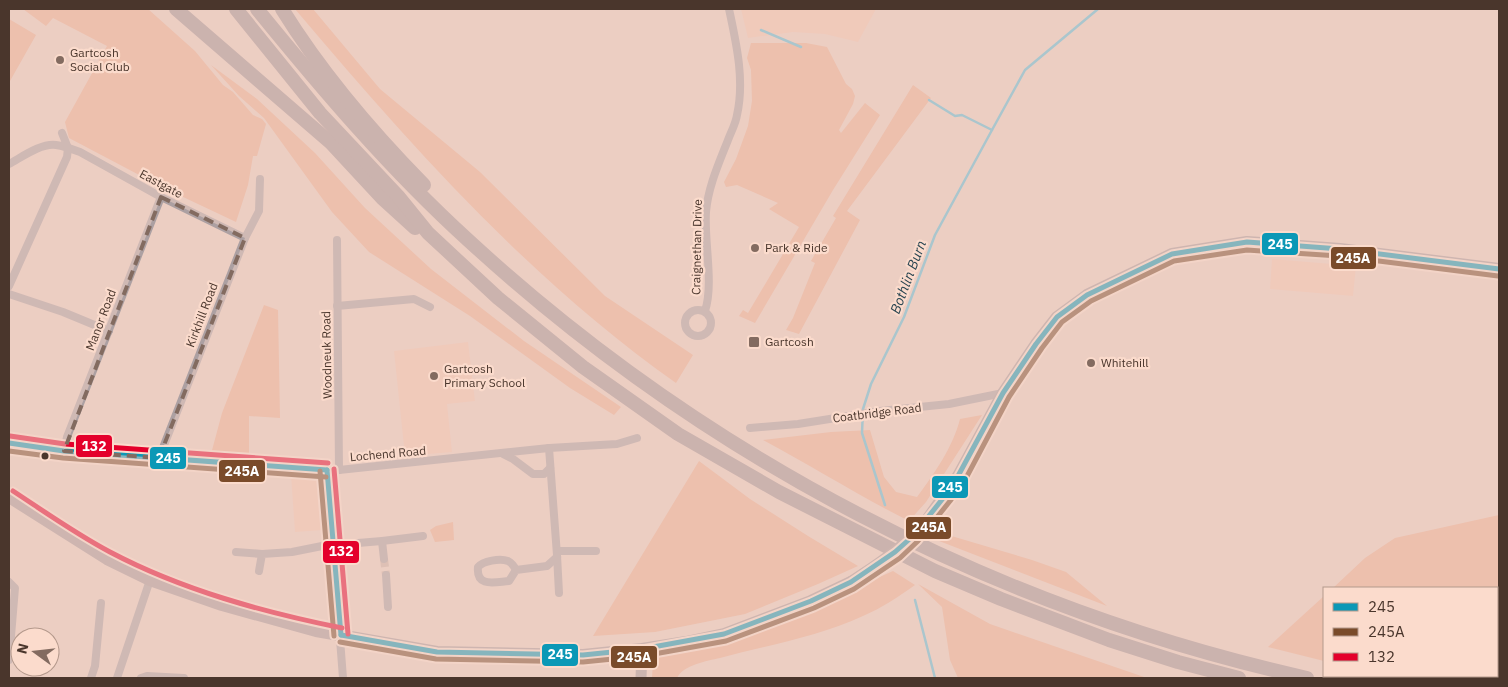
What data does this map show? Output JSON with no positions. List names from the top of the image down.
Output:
{
  "streets": {
    "street": [
      "Eastgate",
      "Craignethan Drive",
      "Kirkhill Road",
      "Manor Road",
      "Woodneuk Road",
      "Coatbridge Road",
      "Lochend Road"
    ]
  },
  "crossings": [
    ["Eastgate", "Kirkhill Road"],
    ["Eastgate", "Manor Road"],
    ["Kirkhill Road", "Lochend Road"],
    ["Manor Road", "Lochend Road"],
    ["Woodneuk Road", "Lochend Road"]
  ],
  "water": ["Bothlin Burn"],
  "places": {
    "other": [
      "Gartcosh Social Club",
      "Park & Ride",
      "Whitehill",
      "Gartcosh Primary School"
    ],
    "transit": ["Gartcosh"]
  },
  "lines": ["transit line 245", "transit line 245A", "transit line 132"],
  "legend": ["245", "245A", "132"],
  "north": "left"
}
